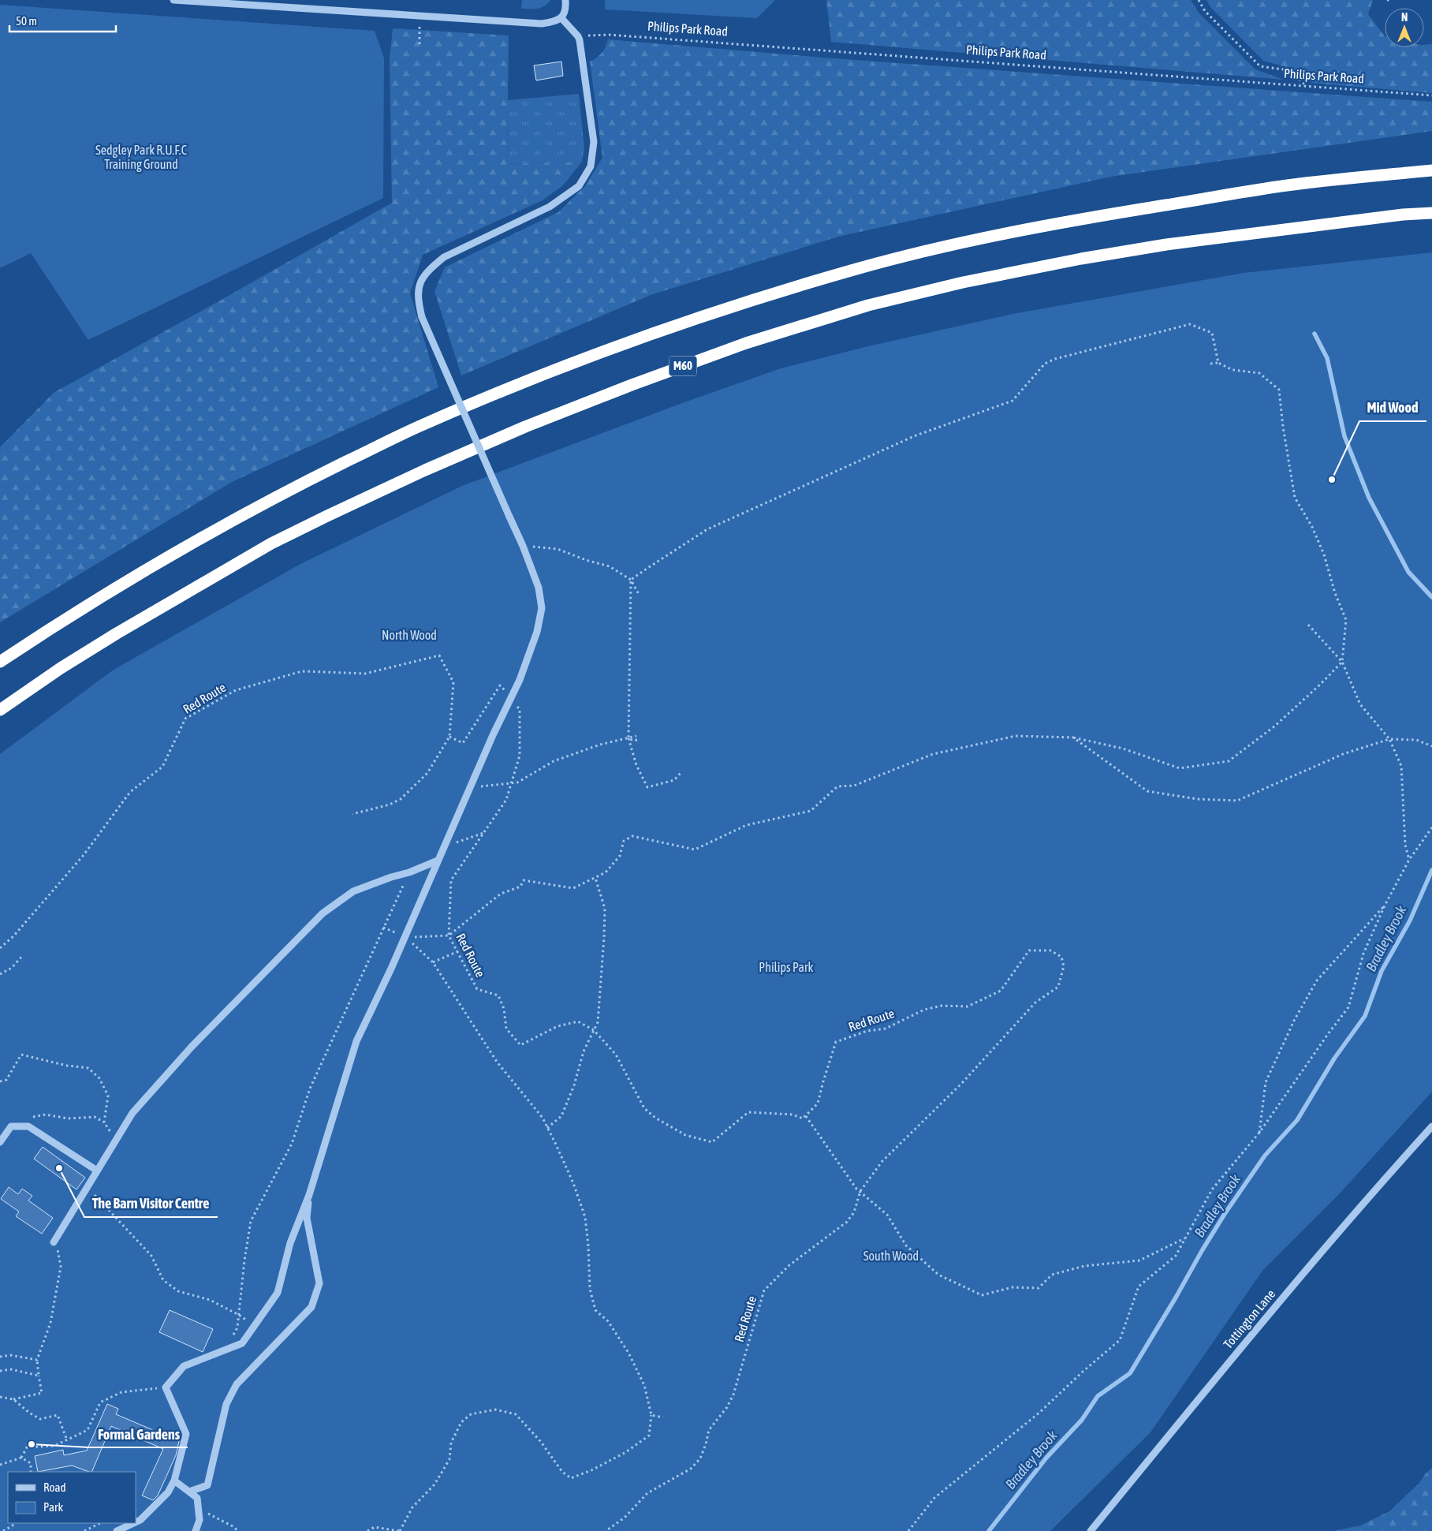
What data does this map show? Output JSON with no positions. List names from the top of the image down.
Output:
{
  "streets": {
    "highway": ["M60"],
    "street": ["Tottington Lane"],
    "path": ["Philips Park Road", "Red Route"]
  },
  "water": ["Bradley Brook"],
  "parks": [
    "Sedgley Park R.U.F.C Training Ground",
    "North Wood",
    "Philips Park",
    "South Wood"
  ],
  "places": ["Mid Wood", "The Barn Visitor Centre", "Formal Gardens"],
  "legend": ["Road", "Park"],
  "scale_bar": "50 m",
  "north": "top"
}
